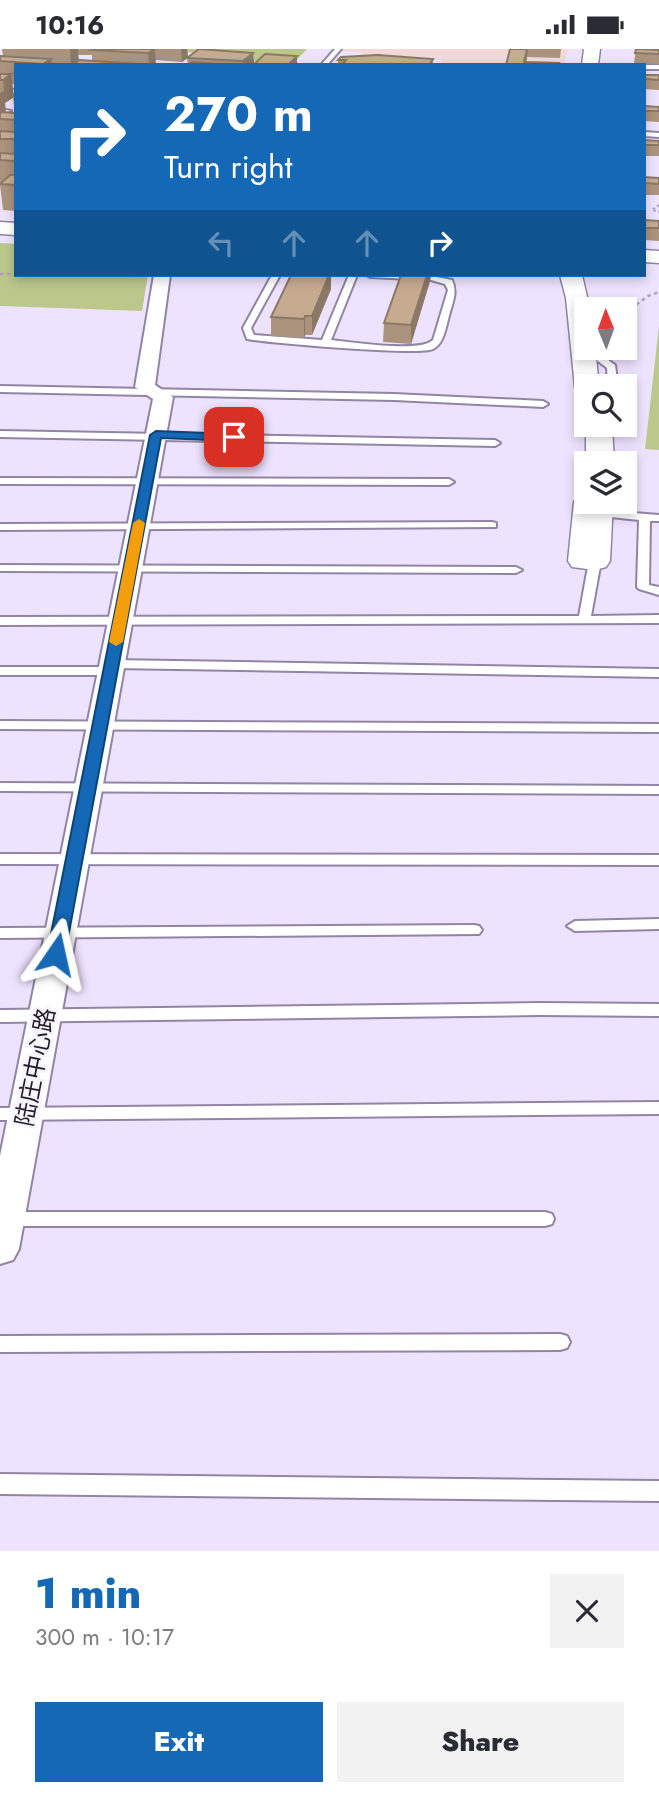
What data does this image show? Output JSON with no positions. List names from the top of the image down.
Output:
{
  "streets": {
    "street": ["陆庄中心路"]
  },
  "north": "top",
  "page": {
    "status": "10:16",
    "turn": ["270 m", "Turn right"],
    "heading": ["1 min", "300 m · 10:17"],
    "buttons": ["Exit", "Share"]
  }
}
